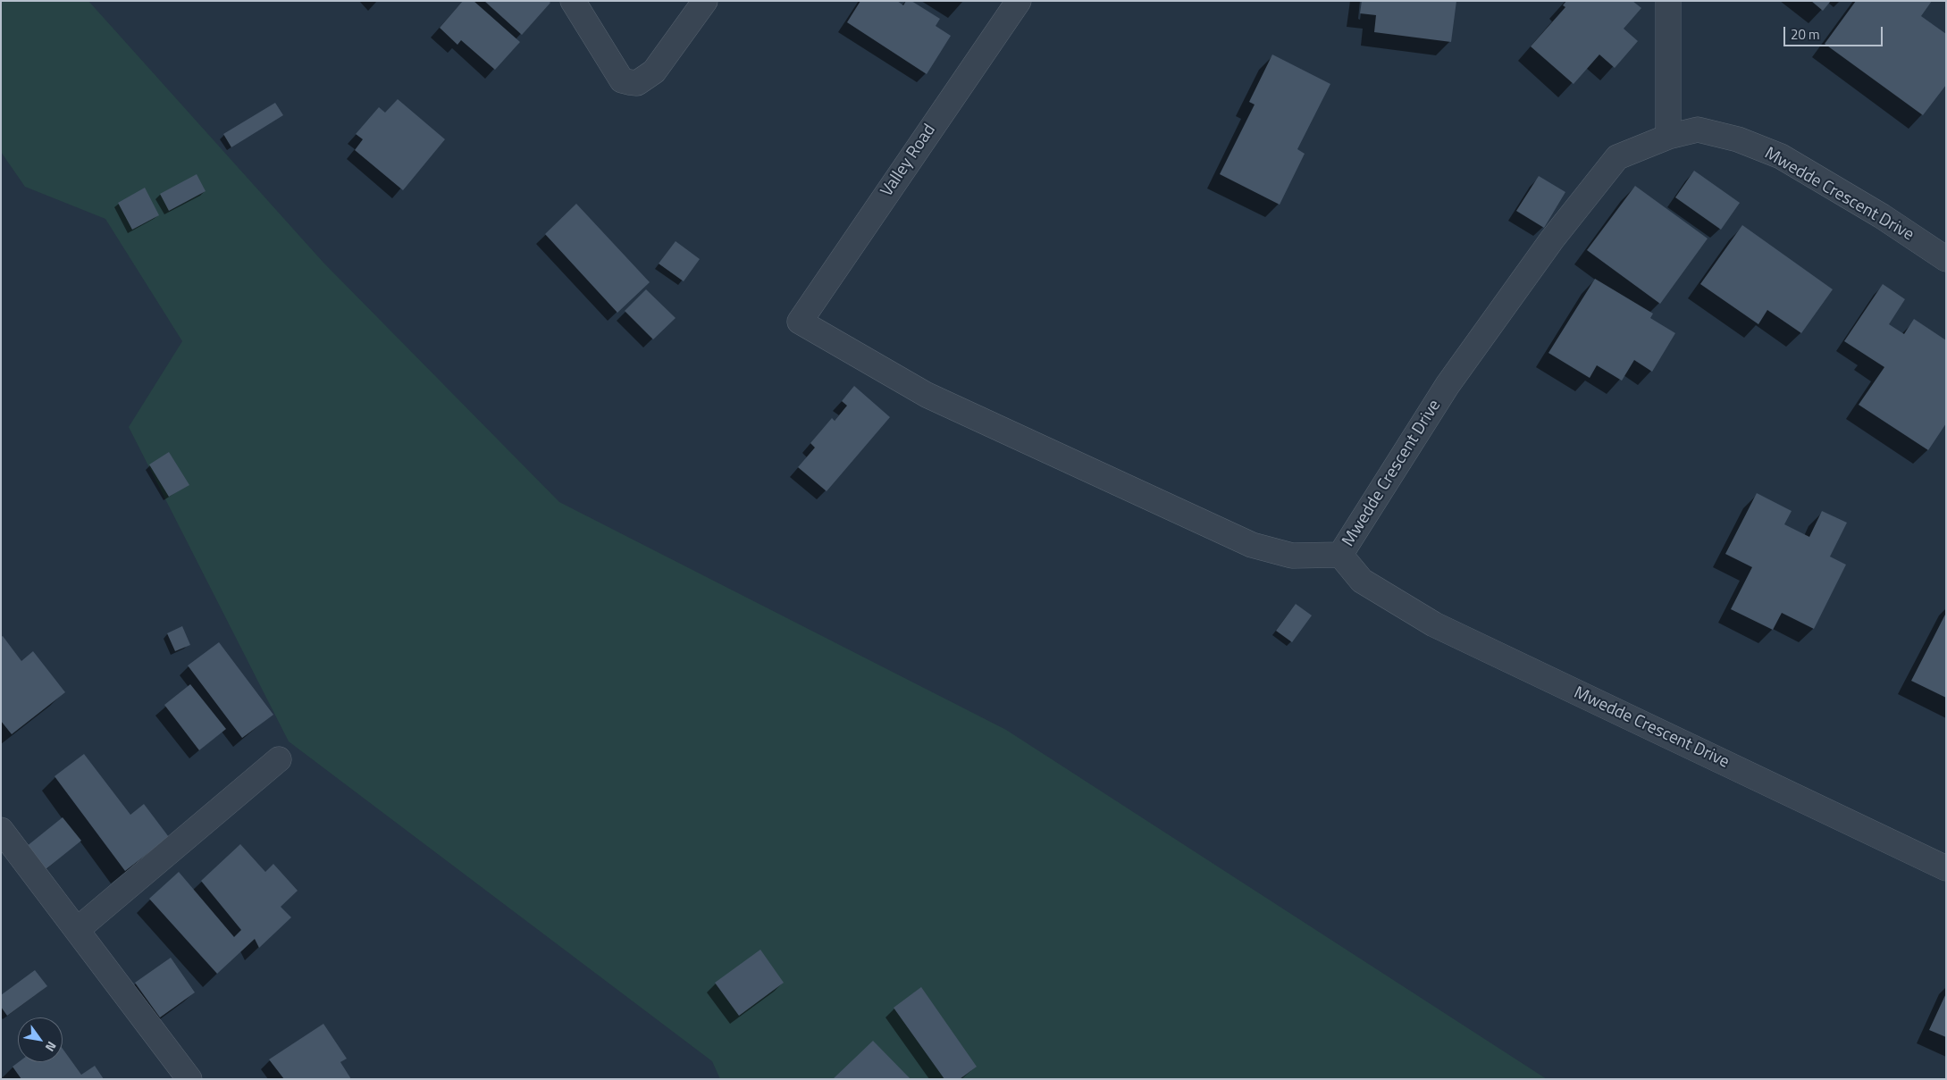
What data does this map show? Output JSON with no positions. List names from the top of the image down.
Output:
{
  "streets": {
    "street": ["Valley Road", "Mwedde Crescent Drive"]
  },
  "crossings": [
    ["Valley Road", "Mwedde Crescent Drive"]
  ],
  "scale_bar": "20 m",
  "north": "bottom right"
}
